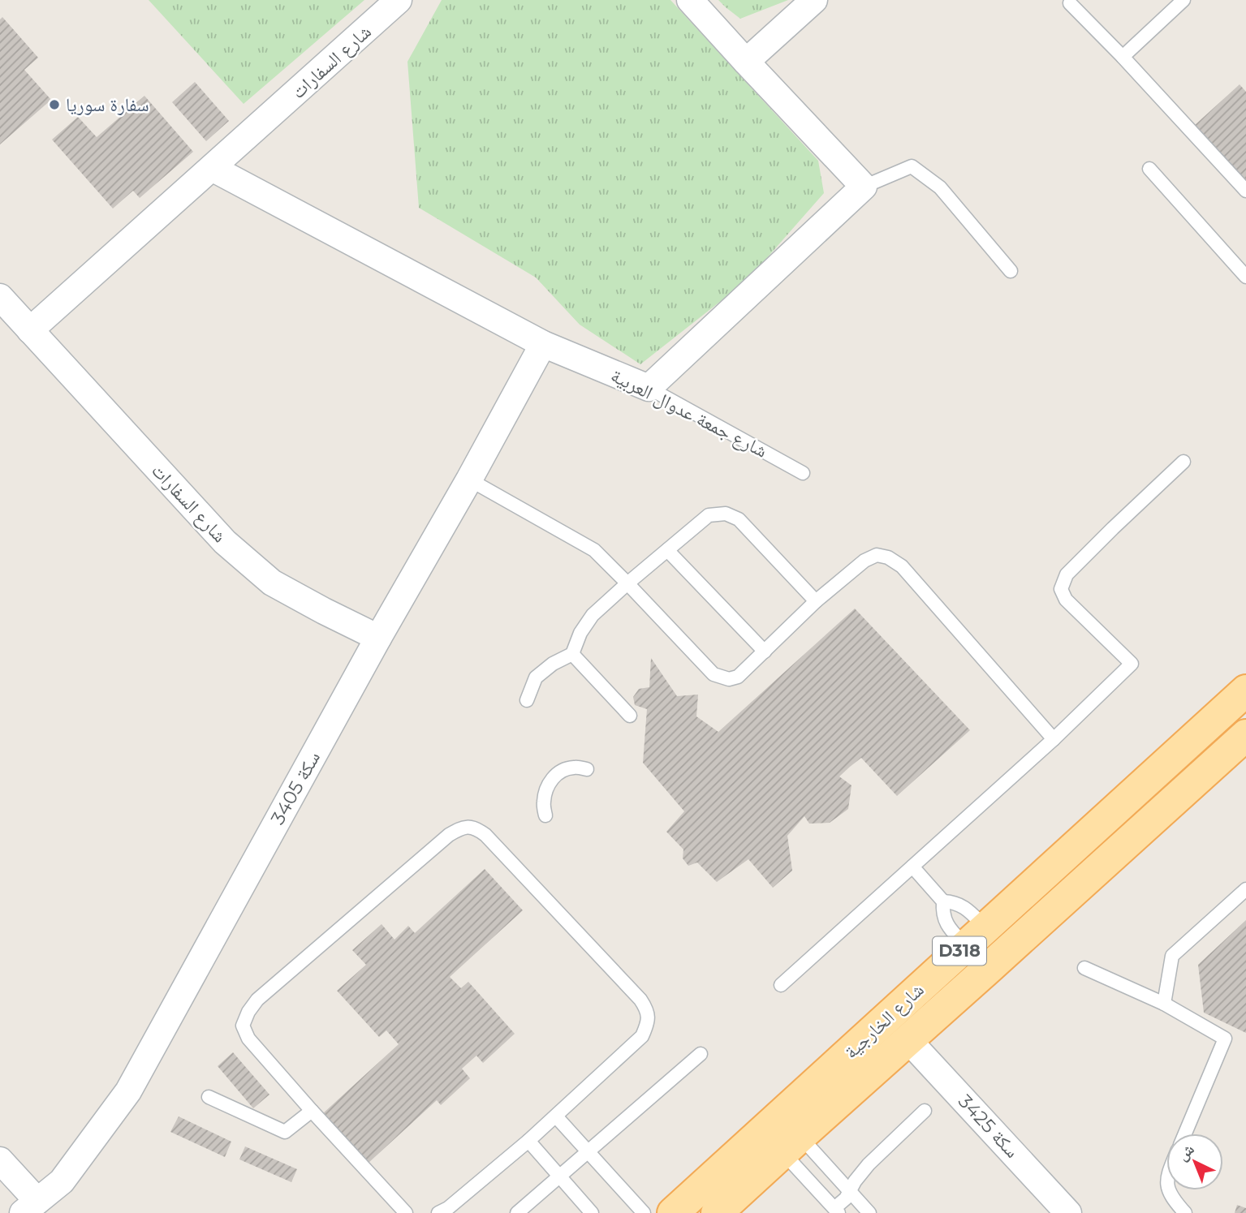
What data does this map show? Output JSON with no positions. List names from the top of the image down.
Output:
{
  "streets": {
    "main road": ["D318", "شارع الخارجية"],
    "street": [
      "شارع السفارات",
      "شارع جمعة عدوال العربية",
      "سكة 3405",
      "سكة 3425"
    ]
  },
  "crossings": [
    ["شارع السفارات", "سكة 3405"],
    ["شارع جمعة عدوال العربية", "سكة 3405"],
    ["شارع الخارجية", "سكة 3425"]
  ],
  "places": ["سفارة سوريا"],
  "north": "top left"
}
